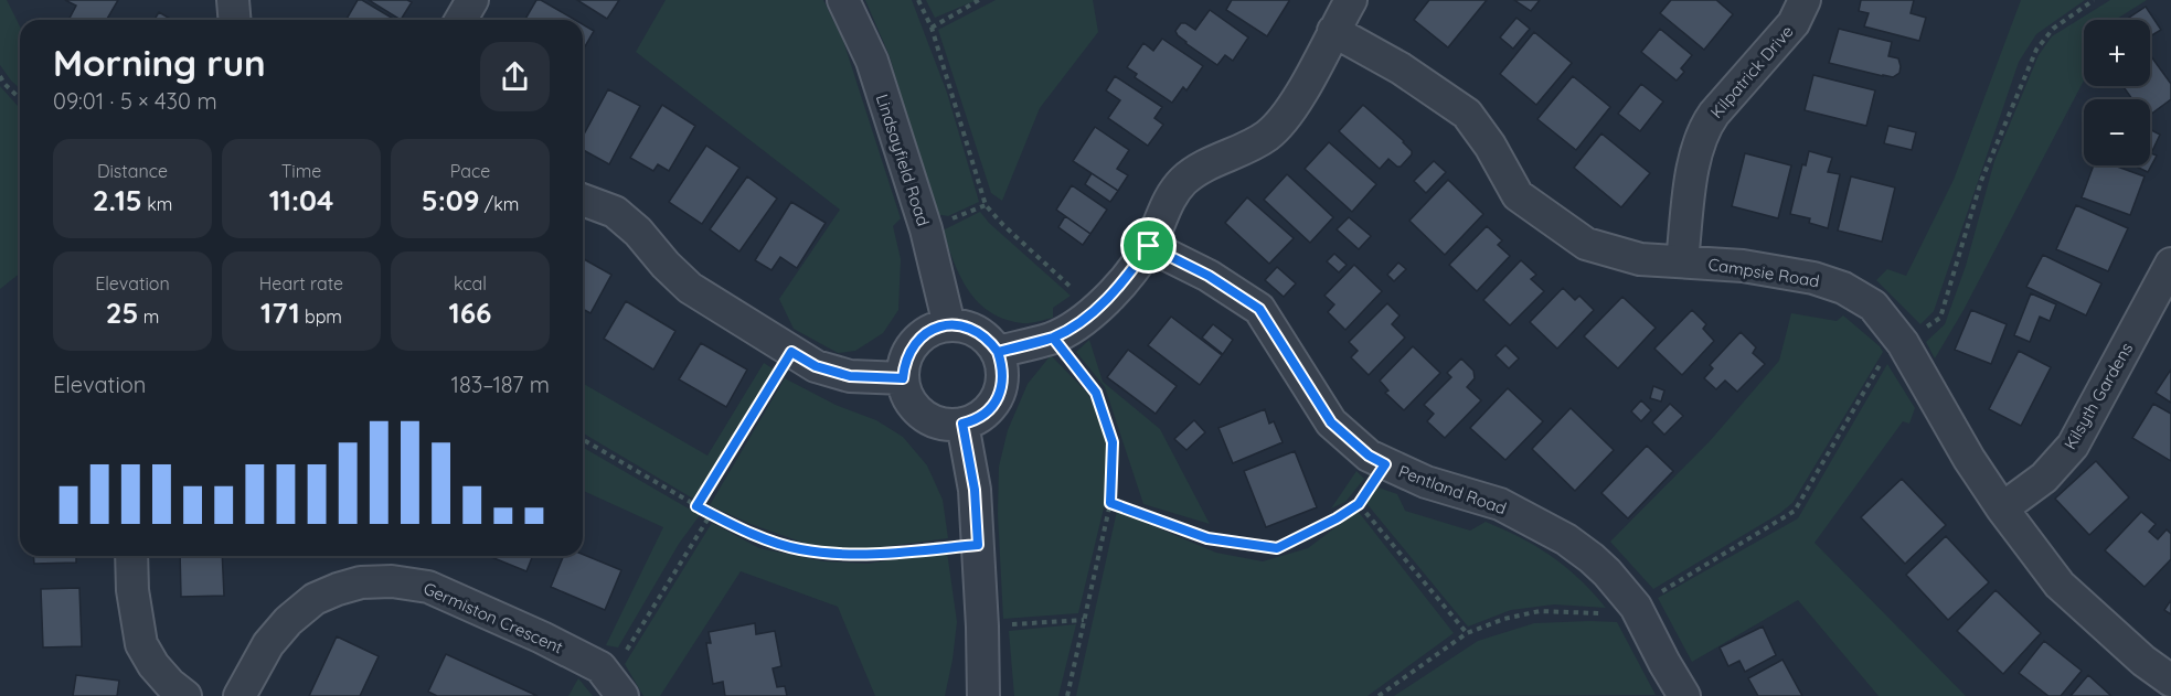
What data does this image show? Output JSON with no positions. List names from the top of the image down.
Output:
{
  "streets": {
    "street": [
      "Kilpatrick Drive",
      "Lindsayfield Road",
      "Campsie Road",
      "Kilsyth Gardens",
      "Pentland Road",
      "Germiston Crescent"
    ]
  },
  "crossings": [
    ["Kilpatrick Drive", "Campsie Road"],
    ["Campsie Road", "Kilsyth Gardens"]
  ],
  "page": {
    "map_buttons": ["+", "−"],
    "heading": ["Morning run", "09:01 · 5 × 430 m"],
    "stats": [
      ["Distance", "2.15 km"],
      ["Time", "11:04"],
      ["Pace", "5:09 /km"],
      ["Elevation", "25 m"],
      ["Heart rate", "171 bpm"],
      ["kcal", "166"]
    ],
    "chart": ["Elevation", "183–187 m"]
  }
}
